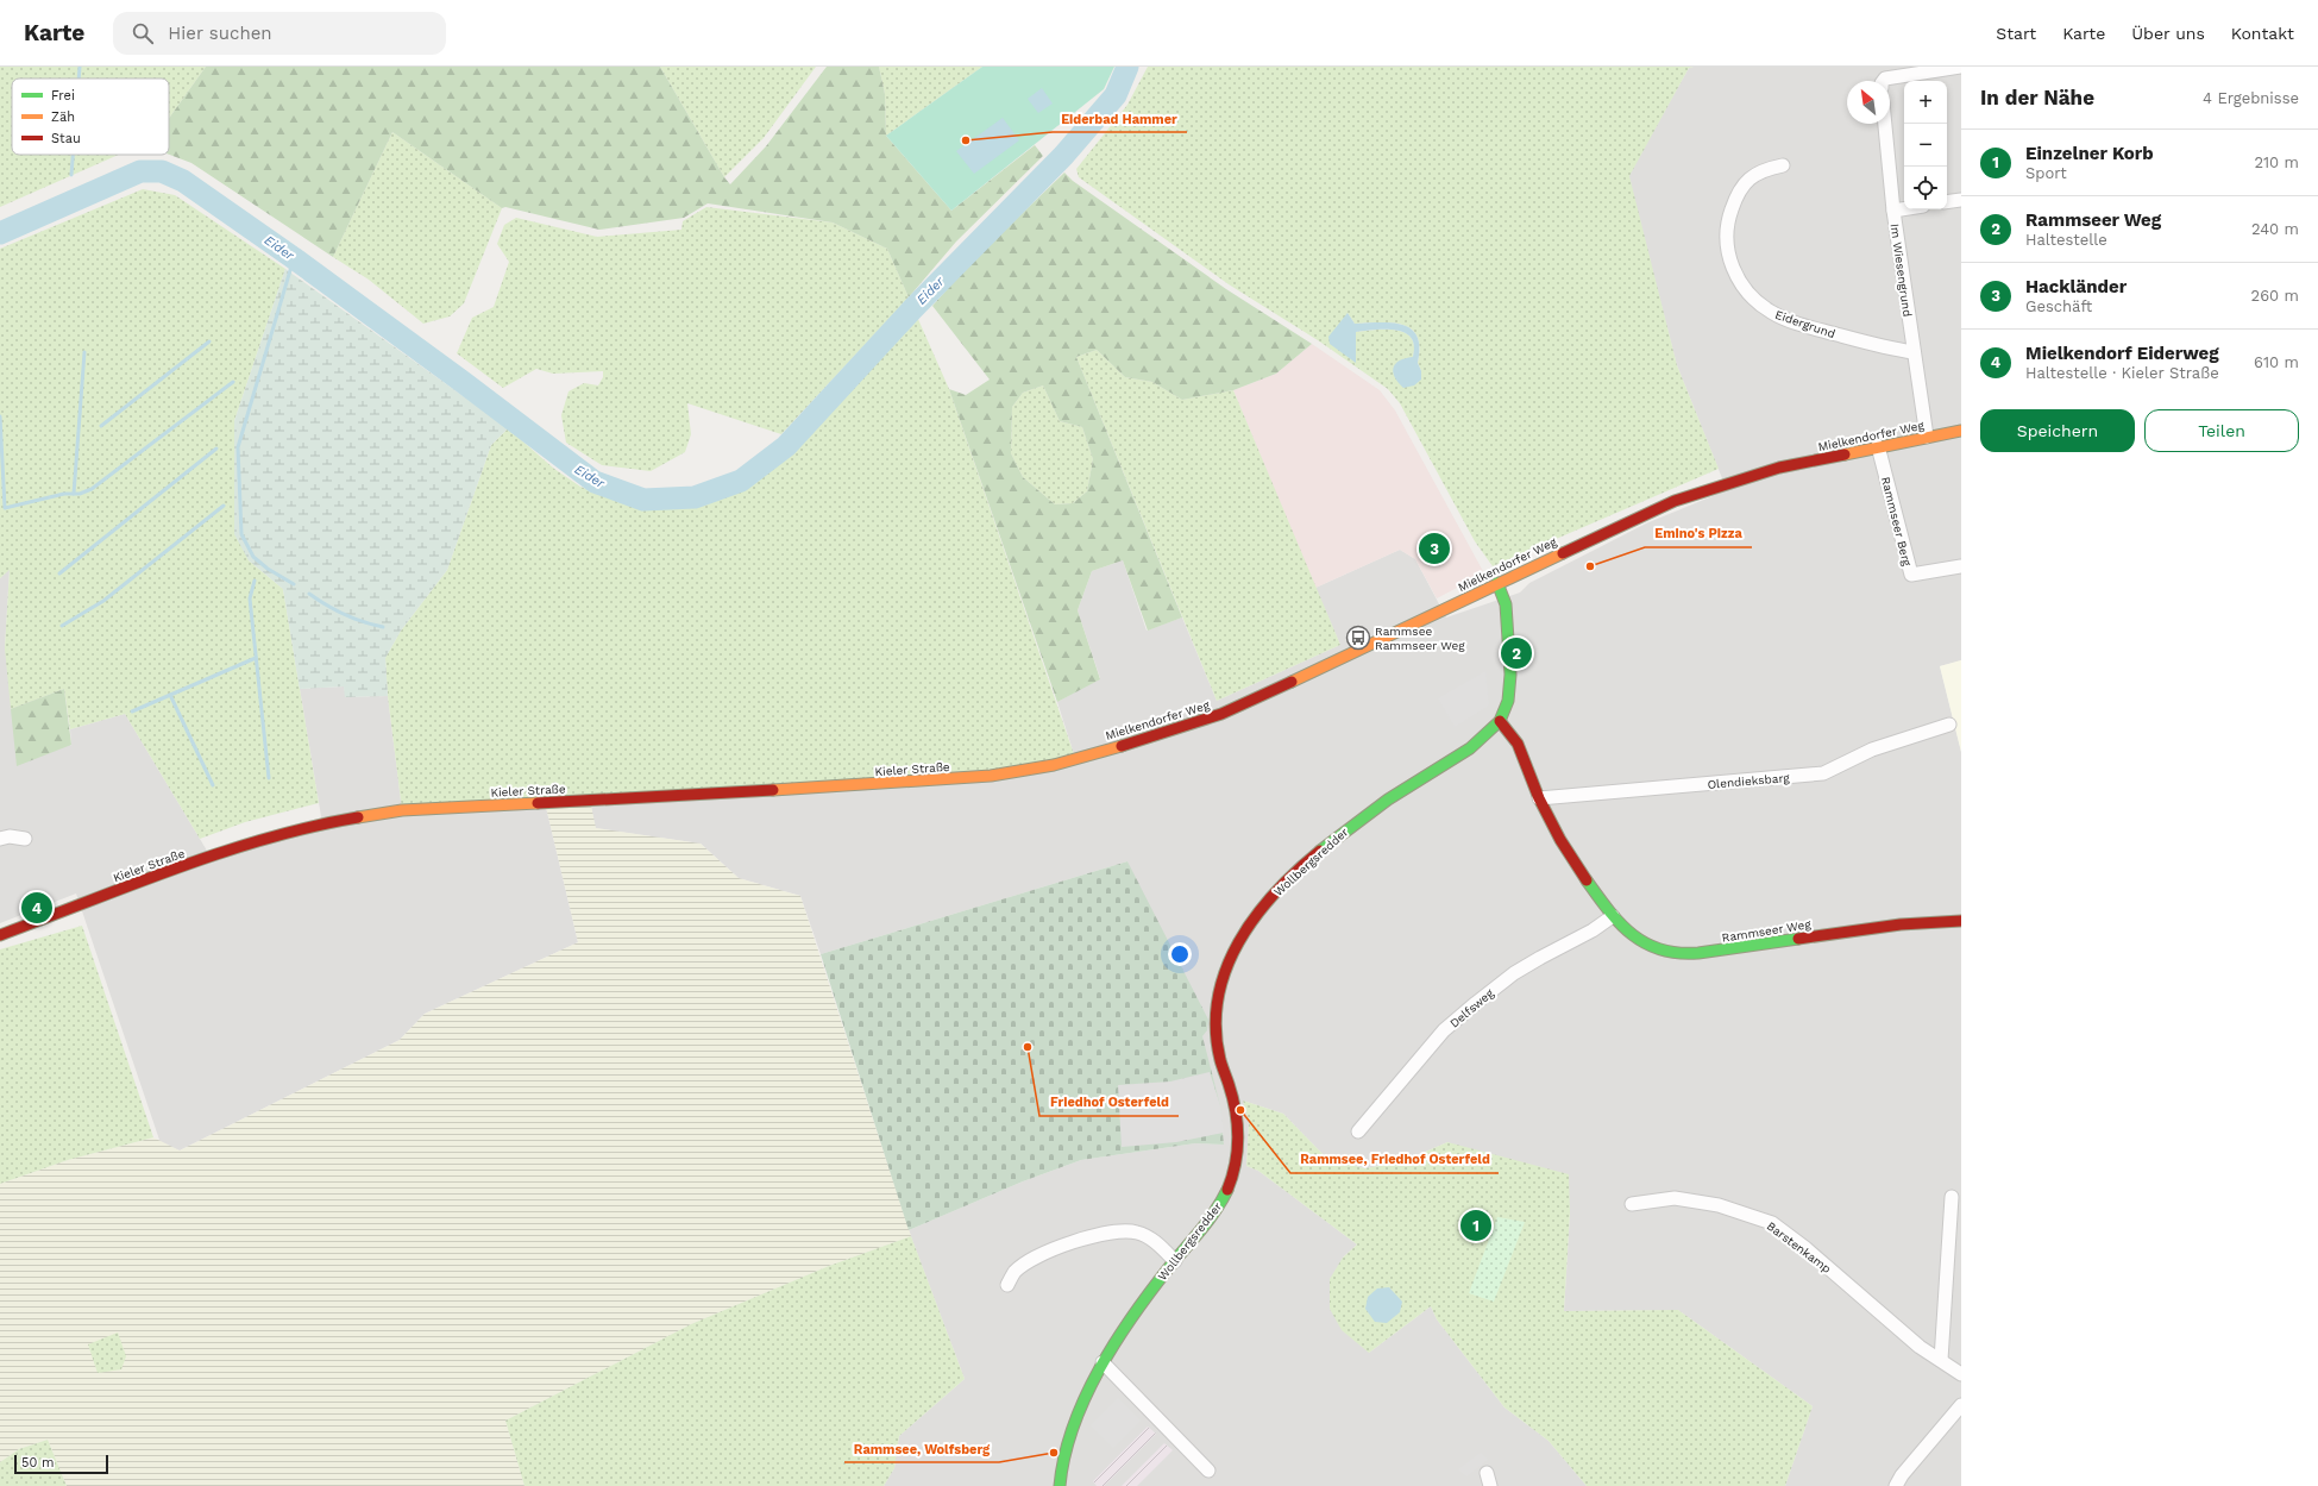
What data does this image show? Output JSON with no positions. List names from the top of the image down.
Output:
{
  "streets": {
    "street": [
      "Im Wiesengrund",
      "Eidergrund",
      "Mielkendorfer Weg",
      "Rammseer Berg",
      "Kieler Straße",
      "Olendieksbarg",
      "Wollbergsredder",
      "Rammseer Weg",
      "Delfsweg",
      "Barstenkamp"
    ]
  },
  "crossings": [
    ["Im Wiesengrund", "Eidergrund"],
    ["Im Wiesengrund", "Mielkendorfer Weg"],
    ["Mielkendorfer Weg", "Rammseer Berg"],
    ["Mielkendorfer Weg", "Kieler Straße"],
    ["Olendieksbarg", "Rammseer Weg"],
    ["Wollbergsredder", "Rammseer Weg"],
    ["Rammseer Weg", "Delfsweg"]
  ],
  "water": ["Eider"],
  "places": {
    "other": [
      "Eiderbad Hammer",
      "Emino's Pizza",
      "Friedhof Osterfeld",
      "Rammsee, Friedhof Osterfeld",
      "Rammsee, Wolfsberg"
    ],
    "bus stop": ["Rammsee Rammseer Weg"]
  },
  "legend": ["Frei", "Zäh", "Stau"],
  "scale_bar": "50 m",
  "north": "top left",
  "page": {
    "header": "Karte",
    "search": "Hier suchen",
    "nav": [
      "Start",
      "Karte",
      "Über uns",
      "Kontakt"
    ],
    "heading": ["In der Nähe", "4 Ergebnisse"],
    "map_buttons": ["+", "−"],
    "list": [
      {
        "mark": "1",
        "name": "Einzelner Korb",
        "note": "Sport",
        "value": "210 m"
      },
      {
        "mark": "2",
        "name": "Rammseer Weg",
        "note": "Haltestelle",
        "value": "240 m"
      },
      {
        "mark": "3",
        "name": "Hackländer",
        "note": "Geschäft",
        "value": "260 m"
      },
      {
        "mark": "4",
        "name": "Mielkendorf Eiderweg",
        "note": "Haltestelle · Kieler Straße",
        "value": "610 m"
      }
    ],
    "buttons": ["Speichern", "Teilen"],
    "pins": [
      "3",
      "2",
      "4",
      "1"
    ],
    "scale": "50 m"
  }
}
